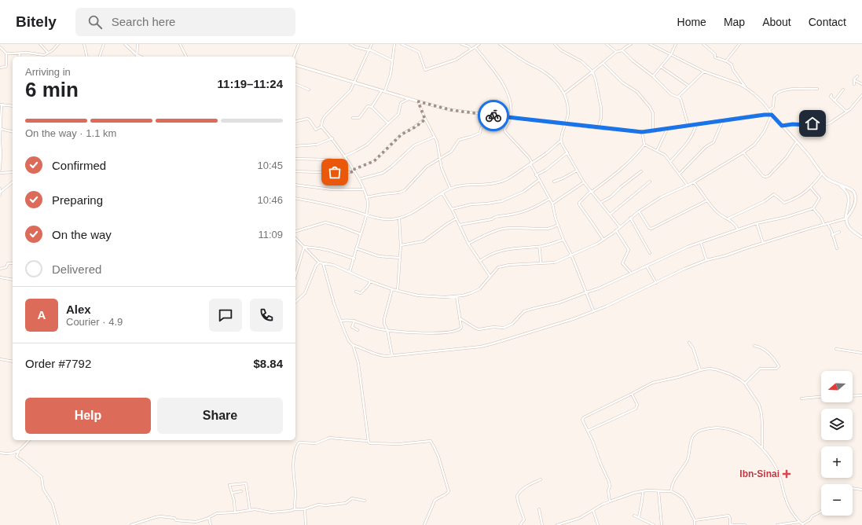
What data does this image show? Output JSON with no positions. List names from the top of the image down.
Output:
{
  "places": {
    "health": ["Ibn-Sinai"]
  },
  "north": "left",
  "page": {
    "header": "Bitely",
    "search": "Search here",
    "nav": [
      "Home",
      "Map",
      "About",
      "Contact"
    ],
    "heading": ["6 min", "Arriving in", "11:19–11:24"],
    "panel": [
      "Alex",
      "Courier · 4.9",
      "Order #7792",
      "$8.84"
    ],
    "bar": "On the way · 1.1 km",
    "list": [
      ["Confirmed", "10:45"],
      ["Preparing", "10:46"],
      ["On the way", "11:09"],
      "Delivered"
    ],
    "round": "A",
    "map_buttons": ["+", "−"],
    "buttons": ["Help", "Share"]
  }
}
